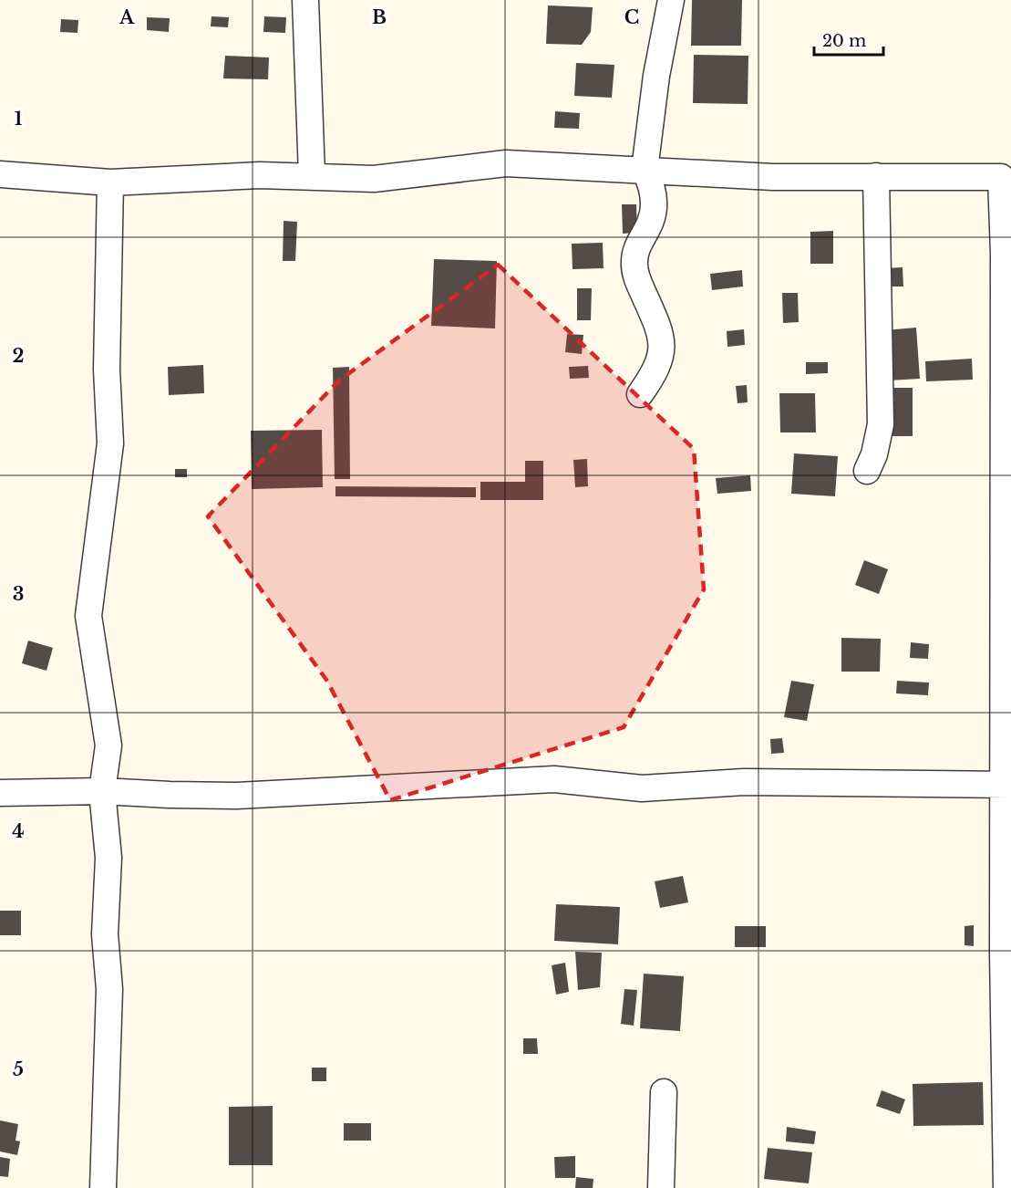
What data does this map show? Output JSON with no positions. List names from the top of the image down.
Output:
{
  "scale_bar": "20 m",
  "grid": {
    "columns": ["A", "B", "C"],
    "rows": [
      "1",
      "2",
      "3",
      "4",
      "5"
    ]
  }
}
